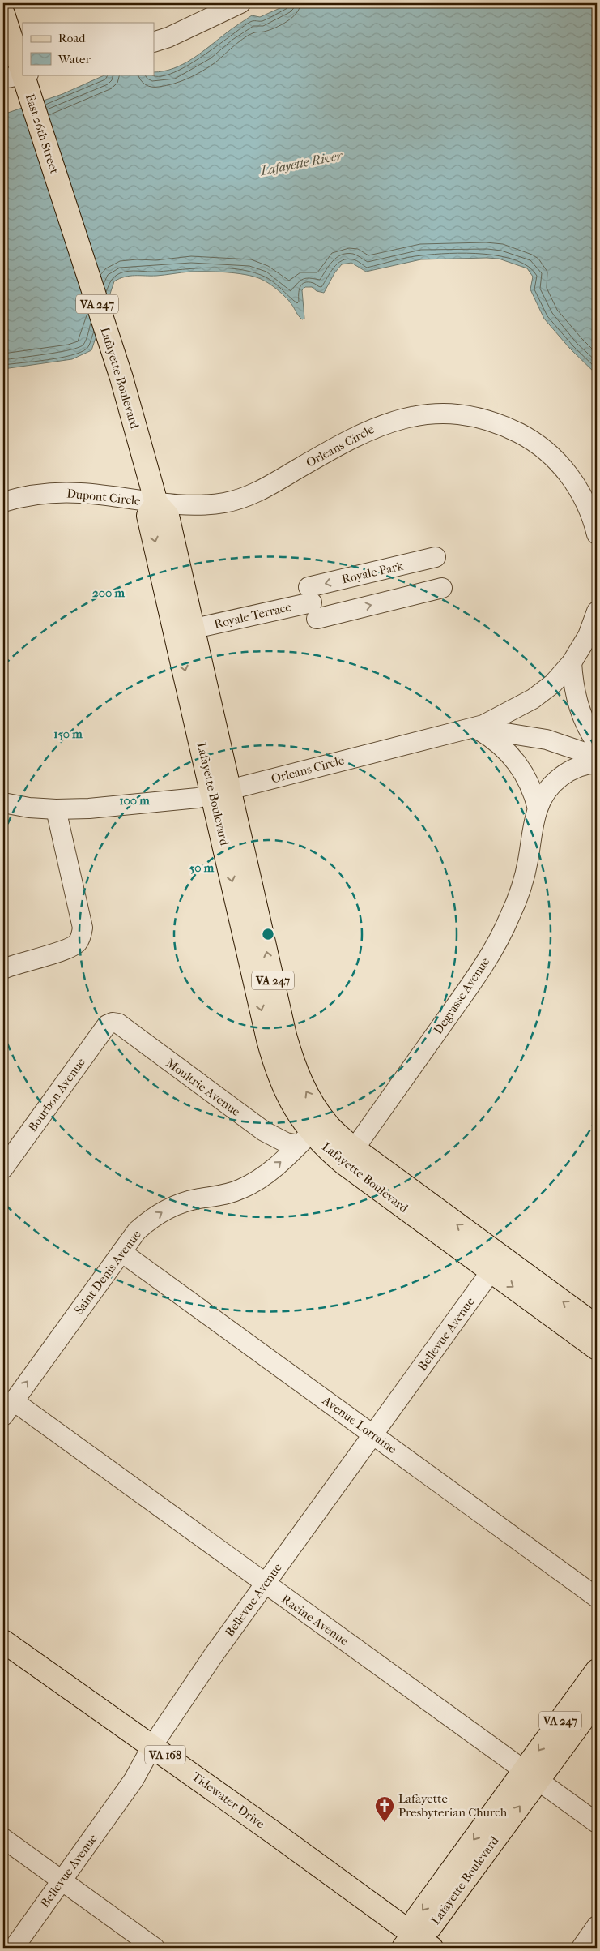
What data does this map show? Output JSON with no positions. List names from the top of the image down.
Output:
{
  "streets": {
    "main road": [
      "East 26th Street",
      "VA 247",
      "Lafayette Boulevard",
      "VA 168",
      "Tidewater Drive"
    ],
    "street": [
      "Orleans Circle",
      "Dupont Circle",
      "Royale Park",
      "Royale Terrace",
      "Degrasse Avenue",
      "Moultrie Avenue",
      "Bourbon Avenue",
      "Saint Denis Avenue",
      "Bellevue Avenue",
      "Avenue Lorraine",
      "Racine Avenue"
    ]
  },
  "crossings": [
    ["East 26th Street", "Lafayette Boulevard"],
    ["Lafayette Boulevard", "Orleans Circle"],
    ["Lafayette Boulevard", "Dupont Circle"],
    ["Lafayette Boulevard", "Royale Terrace"],
    ["Lafayette Boulevard", "Degrasse Avenue"],
    ["Lafayette Boulevard", "Moultrie Avenue"],
    ["Lafayette Boulevard", "Saint Denis Avenue"],
    ["Lafayette Boulevard", "Bellevue Avenue"],
    ["Lafayette Boulevard", "Racine Avenue"],
    ["Lafayette Boulevard", "Tidewater Drive"],
    ["Orleans Circle", "Dupont Circle"],
    ["Orleans Circle", "Degrasse Avenue"],
    ["Royale Park", "Royale Terrace"],
    ["Moultrie Avenue", "Bourbon Avenue"],
    ["Moultrie Avenue", "Saint Denis Avenue"],
    ["Saint Denis Avenue", "Avenue Lorraine"],
    ["Saint Denis Avenue", "Racine Avenue"],
    ["Bellevue Avenue", "Avenue Lorraine"],
    ["Bellevue Avenue", "Racine Avenue"],
    ["Bellevue Avenue", "Tidewater Drive"]
  ],
  "one_way": ["Saint Denis Avenue"],
  "water": ["Lafayette River"],
  "places": {
    "church": ["Lafayette Presbyterian Church"]
  },
  "legend": ["Road", "Water"],
  "rings": [
    "200 m",
    "150 m",
    "100 m",
    "50 m"
  ]
}
